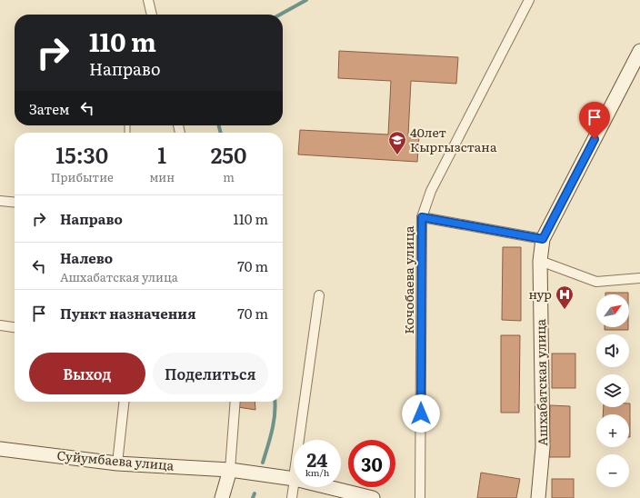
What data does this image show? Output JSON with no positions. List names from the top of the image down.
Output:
{
  "streets": {
    "street": ["Кочобаева улица", "Ашхабатская улица", "Суйумбаева улица"]
  },
  "places": {
    "school or university": ["40лет Кыргызстана"],
    "hospital": ["нур"]
  },
  "north": "top right",
  "page": {
    "turn": ["110 m", "Направо"],
    "then": "Затем",
    "eta": [
      "15:30",
      "Прибытие",
      "1",
      "мин",
      "250",
      "m"
    ],
    "list": [
      {
        "name": "Направо",
        "value": "110 m"
      },
      {
        "name": "Налево",
        "note": "Ашхабатская улица",
        "value": "70 m"
      },
      {
        "name": "Пункт назначения",
        "value": "70 m"
      }
    ],
    "map_buttons": ["+", "−"],
    "buttons": ["Выход", "Поделиться"],
    "speed": "24 km/h",
    "limit": "30"
  }
}
